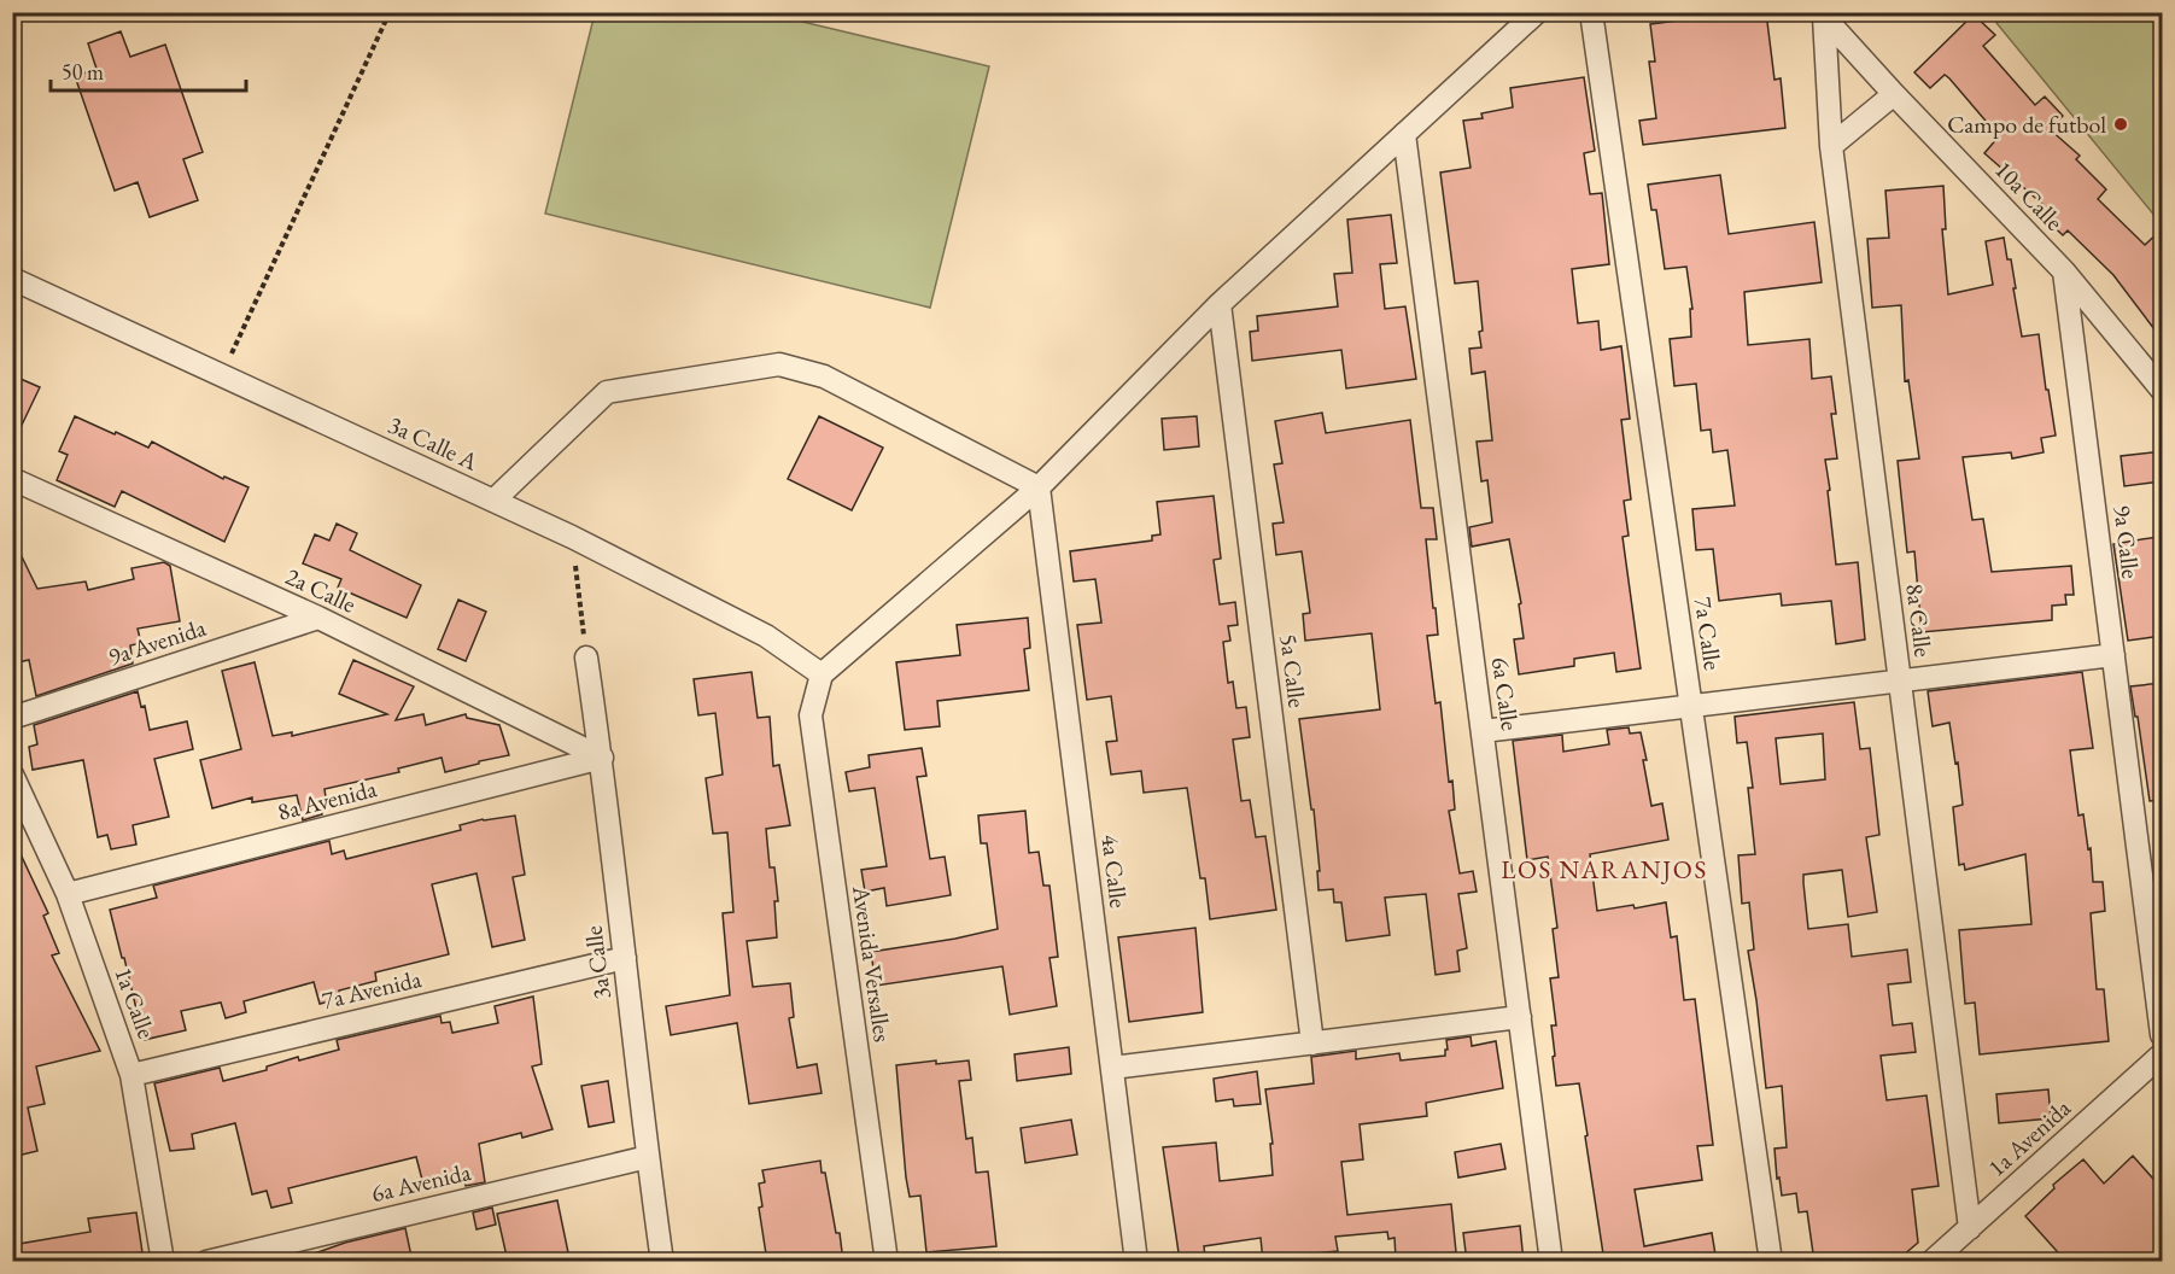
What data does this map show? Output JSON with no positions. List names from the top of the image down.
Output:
{
  "streets": {
    "street": [
      "10a Calle",
      "3a Calle A",
      "9a Calle",
      "2a Calle",
      "8a Calle",
      "7a Calle",
      "9a Avenida",
      "5a Calle",
      "6a Calle",
      "8a Avenida",
      "4a Calle",
      "3a Calle",
      "Avenida Versalles",
      "7a Avenida",
      "1a Calle",
      "1a Avenida",
      "6a Avenida"
    ]
  },
  "crossings": [
    ["10a Calle", "9a Calle"],
    ["10a Calle", "8a Calle"],
    ["3a Calle A", "Avenida Versalles"],
    ["2a Calle", "9a Avenida"],
    ["2a Calle", "8a Avenida"],
    ["2a Calle", "3a Calle"],
    ["8a Calle", "1a Avenida"],
    ["8a Avenida", "3a Calle"],
    ["8a Avenida", "1a Calle"],
    ["3a Calle", "7a Avenida"],
    ["3a Calle", "6a Avenida"],
    ["7a Avenida", "1a Calle"]
  ],
  "districts": ["LOS NARANJOS"],
  "places": ["Campo de futbol"],
  "scale_bar": "50 m"
}
